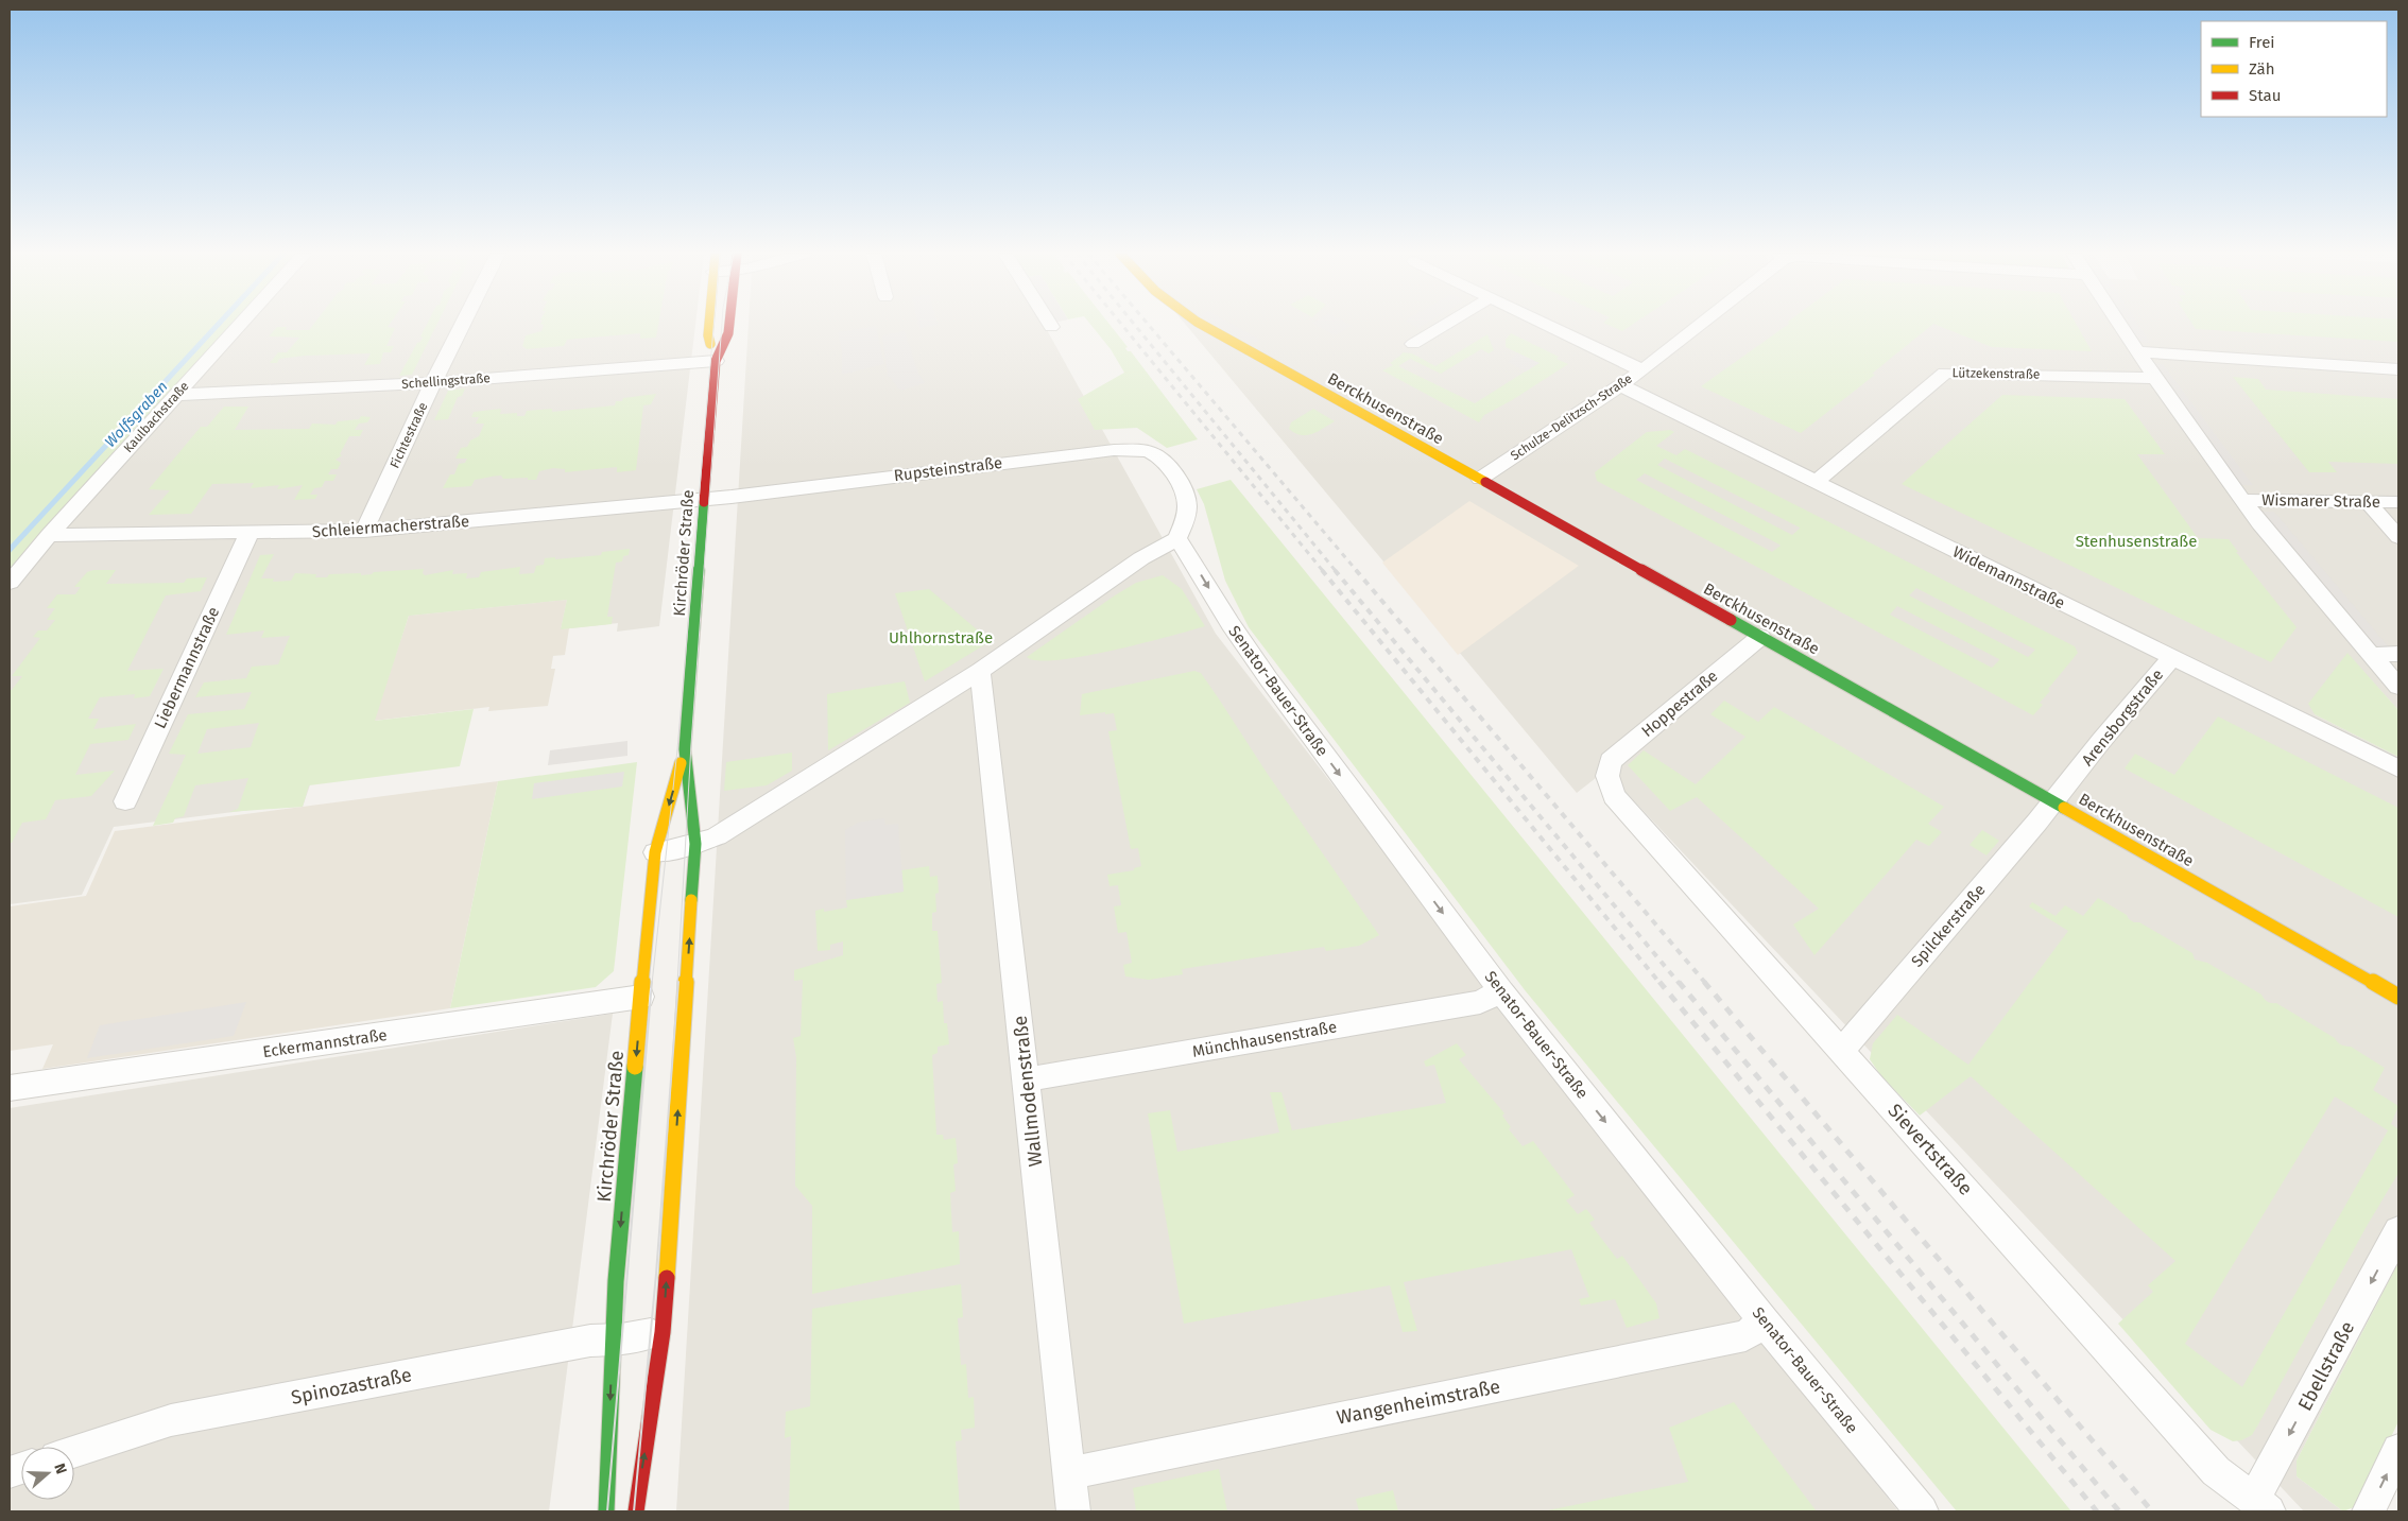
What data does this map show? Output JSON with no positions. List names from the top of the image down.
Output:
{
  "streets": {
    "main road": ["Berckhusenstraße", "Kirchröder Straße"],
    "street": [
      "Lützekenstraße",
      "Schellingstraße",
      "Kaulbachstraße",
      "Schulze-Delitzsch-Straße",
      "Fichtestraße",
      "Rupsteinstraße",
      "Wismarer Straße",
      "Schleiermacherstraße",
      "Widemannstraße",
      "Liebermannstraße",
      "Senator-Bauer-Straße",
      "Hoppestraße",
      "Arensborgstraße",
      "Spilckerstraße",
      "Münchhausenstraße",
      "Eckermannstraße",
      "Wallmodenstraße",
      "Sievertstraße",
      "Ebellstraße",
      "Spinozastraße",
      "Wangenheimstraße"
    ]
  },
  "crossings": [
    ["Lützekenstraße", "Widemannstraße"],
    ["Schellingstraße", "Kaulbachstraße"],
    ["Schellingstraße", "Fichtestraße"],
    ["Schellingstraße", "Kirchröder Straße"],
    ["Berckhusenstraße", "Schulze-Delitzsch-Straße"],
    ["Berckhusenstraße", "Hoppestraße"],
    ["Berckhusenstraße", "Arensborgstraße"],
    ["Berckhusenstraße", "Spilckerstraße"],
    ["Kaulbachstraße", "Schleiermacherstraße"],
    ["Schulze-Delitzsch-Straße", "Widemannstraße"],
    ["Fichtestraße", "Schleiermacherstraße"],
    ["Rupsteinstraße", "Schleiermacherstraße"],
    ["Rupsteinstraße", "Senator-Bauer-Straße"],
    ["Schleiermacherstraße", "Kirchröder Straße"],
    ["Schleiermacherstraße", "Liebermannstraße"],
    ["Kirchröder Straße", "Eckermannstraße"],
    ["Kirchröder Straße", "Spinozastraße"],
    ["Widemannstraße", "Arensborgstraße"],
    ["Senator-Bauer-Straße", "Münchhausenstraße"],
    ["Senator-Bauer-Straße", "Wangenheimstraße"],
    ["Hoppestraße", "Sievertstraße"],
    ["Arensborgstraße", "Spilckerstraße"],
    ["Spilckerstraße", "Sievertstraße"],
    ["Münchhausenstraße", "Wallmodenstraße"],
    ["Wallmodenstraße", "Wangenheimstraße"],
    ["Sievertstraße", "Ebellstraße"]
  ],
  "one_way": ["Senator-Bauer-Straße", "Ebellstraße"],
  "water": ["Wolfsgraben"],
  "parks": ["Stenhusenstraße", "Uhlhornstraße"],
  "legend": ["Frei", "Zäh", "Stau"],
  "north": "right"
}
